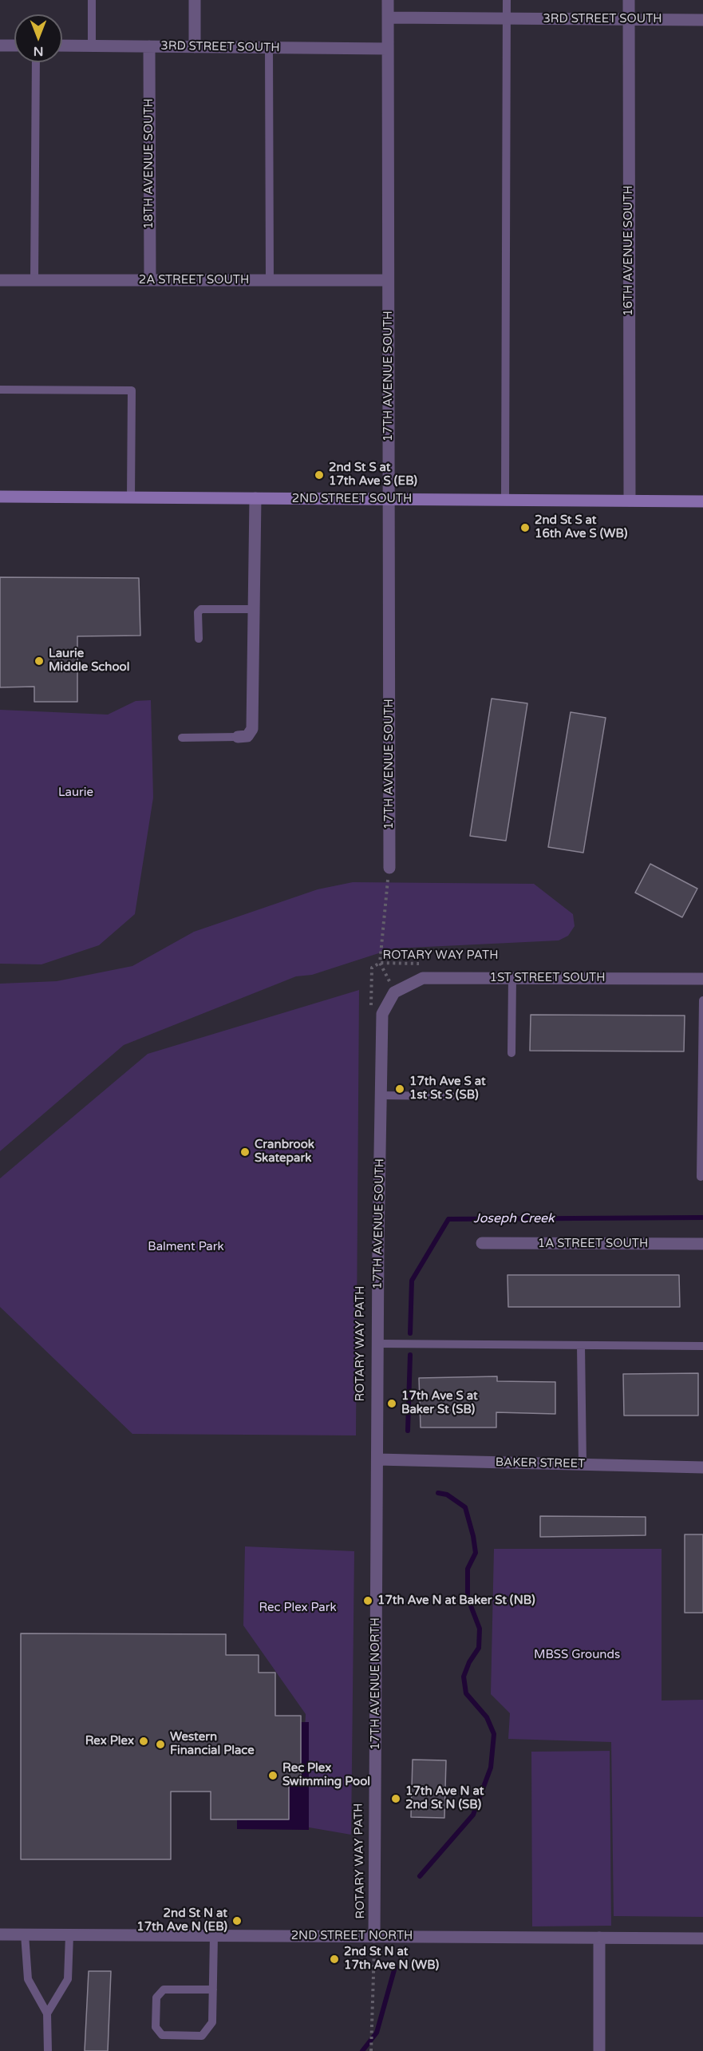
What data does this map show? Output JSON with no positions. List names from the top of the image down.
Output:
{
  "streets": {
    "main road": ["2ND STREET SOUTH"],
    "street": [
      "3RD STREET SOUTH",
      "18TH AVENUE SOUTH",
      "16TH AVENUE SOUTH",
      "2A STREET SOUTH",
      "17TH AVENUE SOUTH",
      "1ST STREET SOUTH",
      "1A STREET SOUTH",
      "BAKER STREET",
      "17TH AVENUE NORTH",
      "2ND STREET NORTH"
    ],
    "path": ["ROTARY WAY PATH"]
  },
  "crossings": [
    ["3RD STREET SOUTH", "18TH AVENUE SOUTH"],
    ["3RD STREET SOUTH", "16TH AVENUE SOUTH"],
    ["3RD STREET SOUTH", "17TH AVENUE SOUTH"],
    ["18TH AVENUE SOUTH", "2A STREET SOUTH"],
    ["16TH AVENUE SOUTH", "2ND STREET SOUTH"],
    ["2A STREET SOUTH", "17TH AVENUE SOUTH"],
    ["17TH AVENUE SOUTH", "2ND STREET SOUTH"],
    ["17TH AVENUE SOUTH", "1ST STREET SOUTH"],
    ["17TH AVENUE SOUTH", "BAKER STREET"],
    ["17TH AVENUE SOUTH", "17TH AVENUE NORTH"],
    ["BAKER STREET", "17TH AVENUE NORTH"],
    ["17TH AVENUE NORTH", "2ND STREET NORTH"]
  ],
  "water": ["Joseph Creek"],
  "parks": [
    "Laurie",
    "Balment Park",
    "Rec Plex Park",
    "MBSS Grounds"
  ],
  "places": [
    "2nd St S at 17th Ave S (EB)",
    "2nd St S at 16th Ave S (WB)",
    "Laurie Middle School",
    "17th Ave S at 1st St S (SB)",
    "Cranbrook Skatepark",
    "17th Ave S at Baker St (SB)",
    "17th Ave N at Baker St (NB)",
    "Rex Plex",
    "Western Financial Place",
    "Rec Plex Swimming Pool",
    "17th Ave N at 2nd St N (SB)",
    "2nd St N at 17th Ave N (EB)",
    "2nd St N at 17th Ave N (WB)"
  ],
  "north": "bottom"
}
